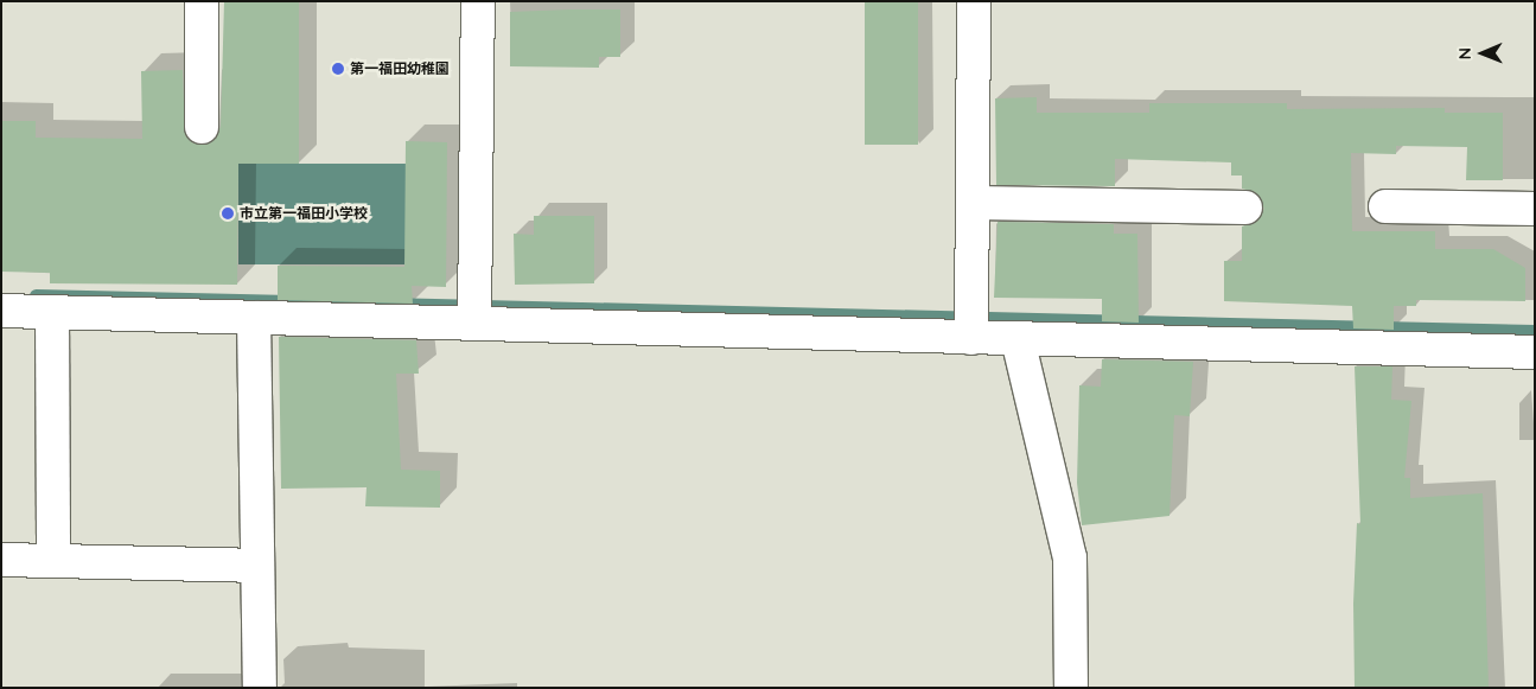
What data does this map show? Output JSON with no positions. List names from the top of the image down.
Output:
{
  "places": ["第一福田幼稚園", "市立第一福田小学校"],
  "north": "left"
}
